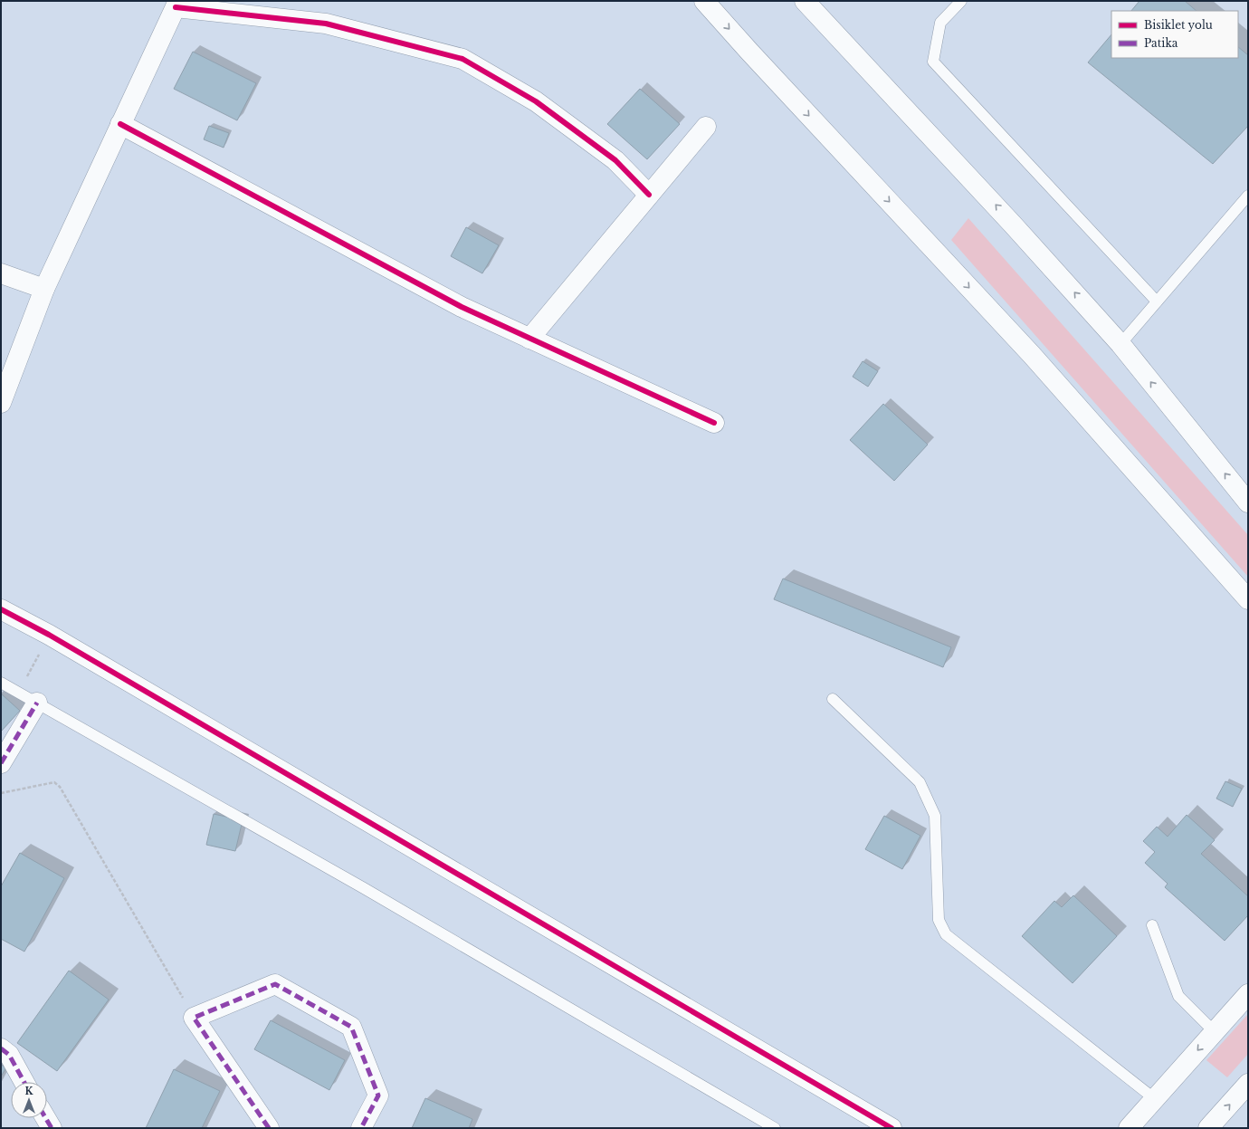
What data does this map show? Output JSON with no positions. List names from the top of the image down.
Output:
{
  "legend": ["Bisiklet yolu", "Patika"],
  "north": "top"
}
